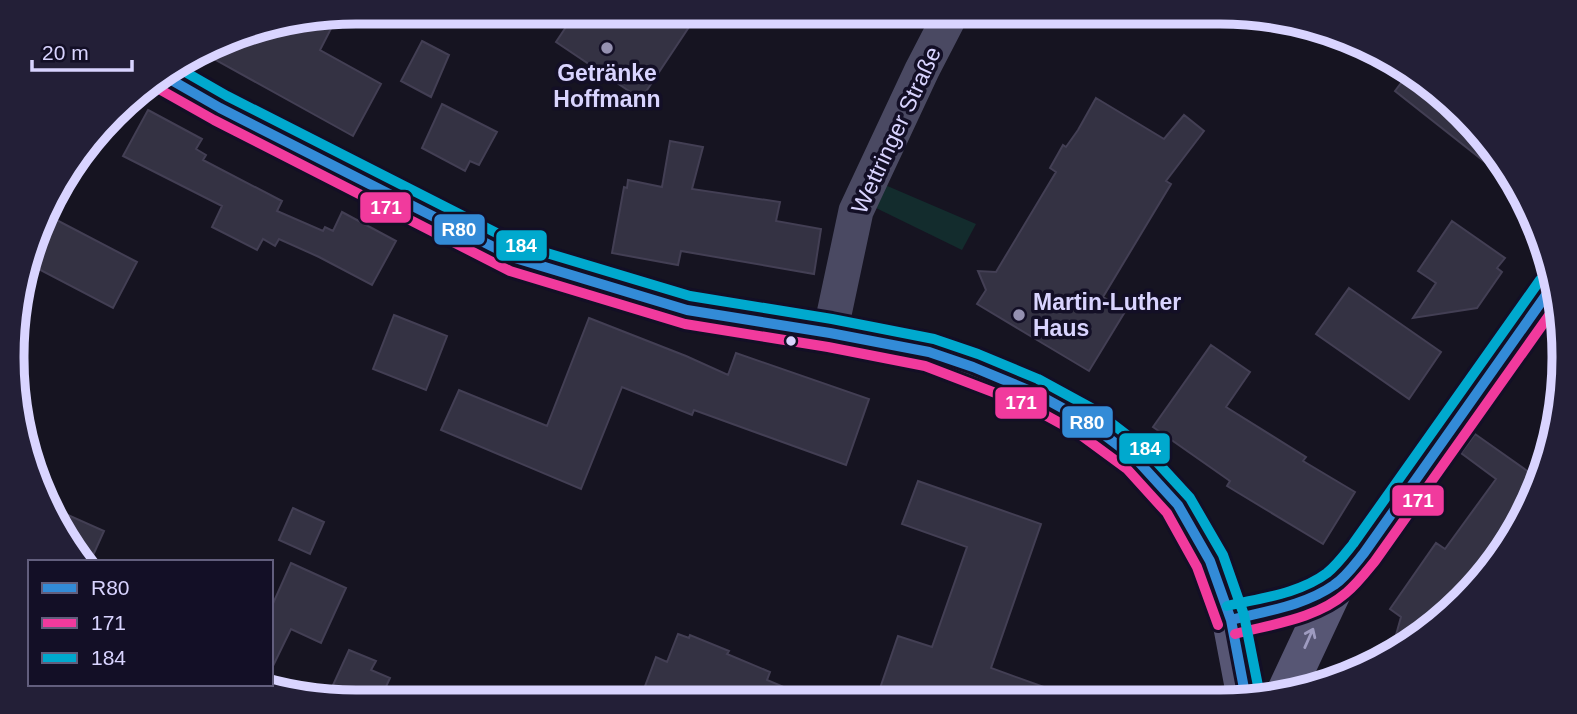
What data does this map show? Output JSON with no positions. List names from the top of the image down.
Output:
{
  "streets": {
    "street": ["Wettringer Straße"]
  },
  "places": ["Getränke Hoffmann", "Martin-Luther Haus"],
  "lines": ["transit line 184", "transit line R80", "transit line 171"],
  "legend": ["R80", "171", "184"],
  "scale_bar": "20 m"
}
